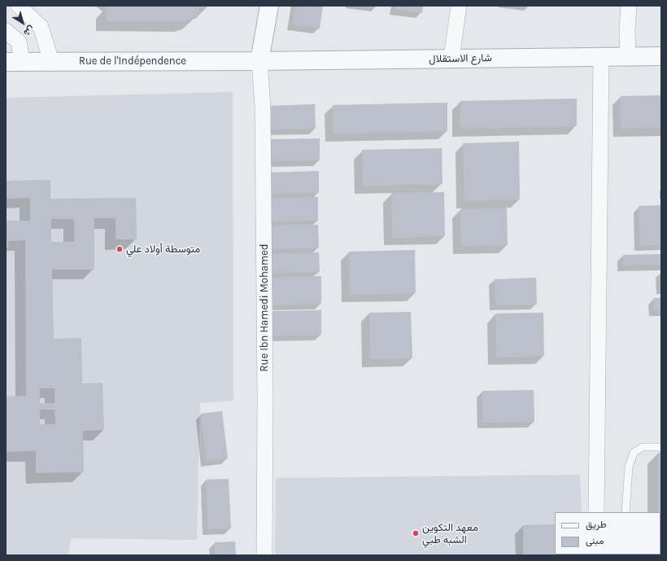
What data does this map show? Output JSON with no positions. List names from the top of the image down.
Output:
{
  "streets": {
    "street": ["شارع الاستقلال", "Rue de l'Indépendence", "Rue Ibn Hamedi Mohamed"]
  },
  "crossings": [
    ["شارع الاستقلال", "Rue de l'Indépendence"],
    ["شارع الاستقلال", "Rue Ibn Hamedi Mohamed"],
    ["Rue de l'Indépendence", "Rue Ibn Hamedi Mohamed"]
  ],
  "places": ["متوسطة أولاد علي", "معهد التكوين الشبه طبي"],
  "legend": ["طريق", "مبنى"],
  "north": "bottom right"
}
